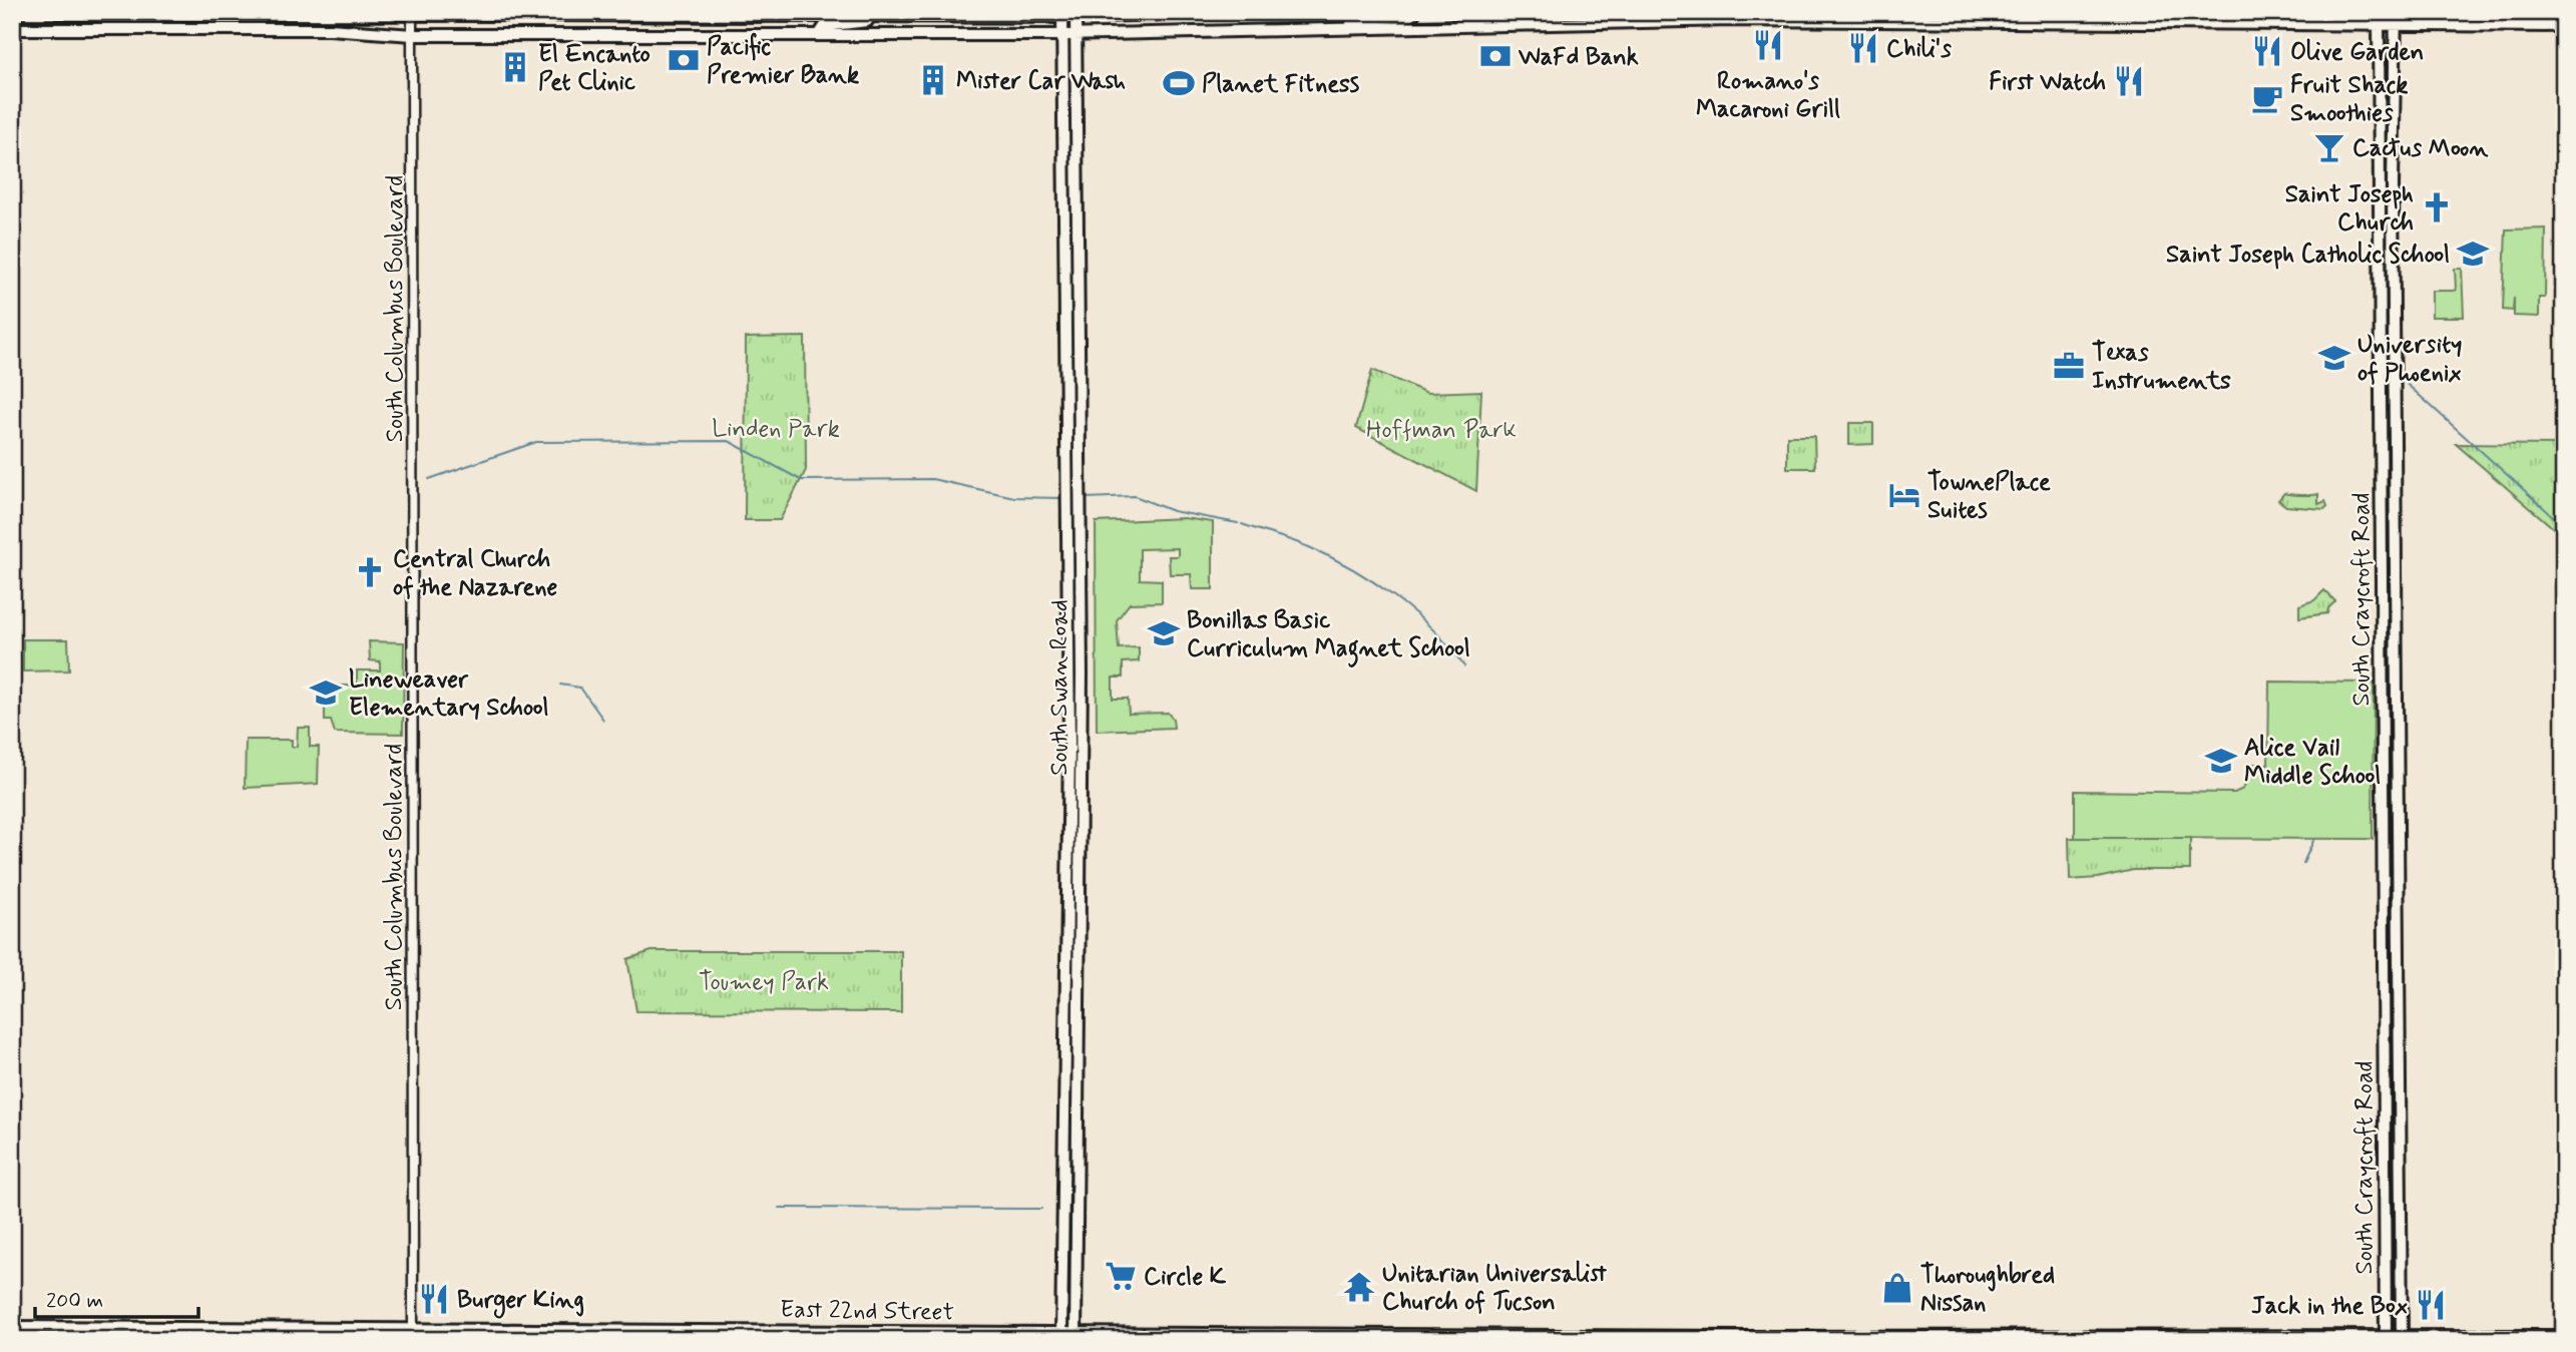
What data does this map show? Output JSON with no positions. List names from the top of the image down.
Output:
{
  "streets": {
    "main road": ["South Craycroft Road", "South Swan Road", "East 22nd Street"],
    "street": ["South Columbus Boulevard"]
  },
  "crossings": [
    ["South Columbus Boulevard", "East 22nd Street"],
    ["South Craycroft Road", "East 22nd Street"],
    ["South Swan Road", "East 22nd Street"]
  ],
  "parks": ["Linden Park", "Hoffman Park", "Toumey Park"],
  "places": {
    "restaurant": [
      "Romano's Macaroni Grill",
      "Chili's",
      "Olive Garden",
      "First Watch",
      "Burger King",
      "Jack in the Box"
    ],
    "bank": ["WaFd Bank", "Pacific Premier Bank"],
    "building": ["El Encanto Pet Clinic", "Mister Car Wash"],
    "sports": ["Planet Fitness"],
    "cafe": ["Fruit Shack Smoothies"],
    "bar": ["Cactus Moon"],
    "church": ["Saint Joseph Church", "Central Church of the Nazarene"],
    "school or university": [
      "Saint Joseph Catholic School",
      "University of Phoenix",
      "Bonillas Basic Curriculum Magnet School",
      "Lineweaver Elementary School",
      "Alice Vail Middle School"
    ],
    "office": ["Texas Instruments"],
    "hotel": ["TownePlace Suites"],
    "supermarket": ["Circle K"],
    "temple": ["Unitarian Universalist Church of Tucson"],
    "shop": ["Thoroughbred Nissan"]
  },
  "scale_bar": "200 m"
}
